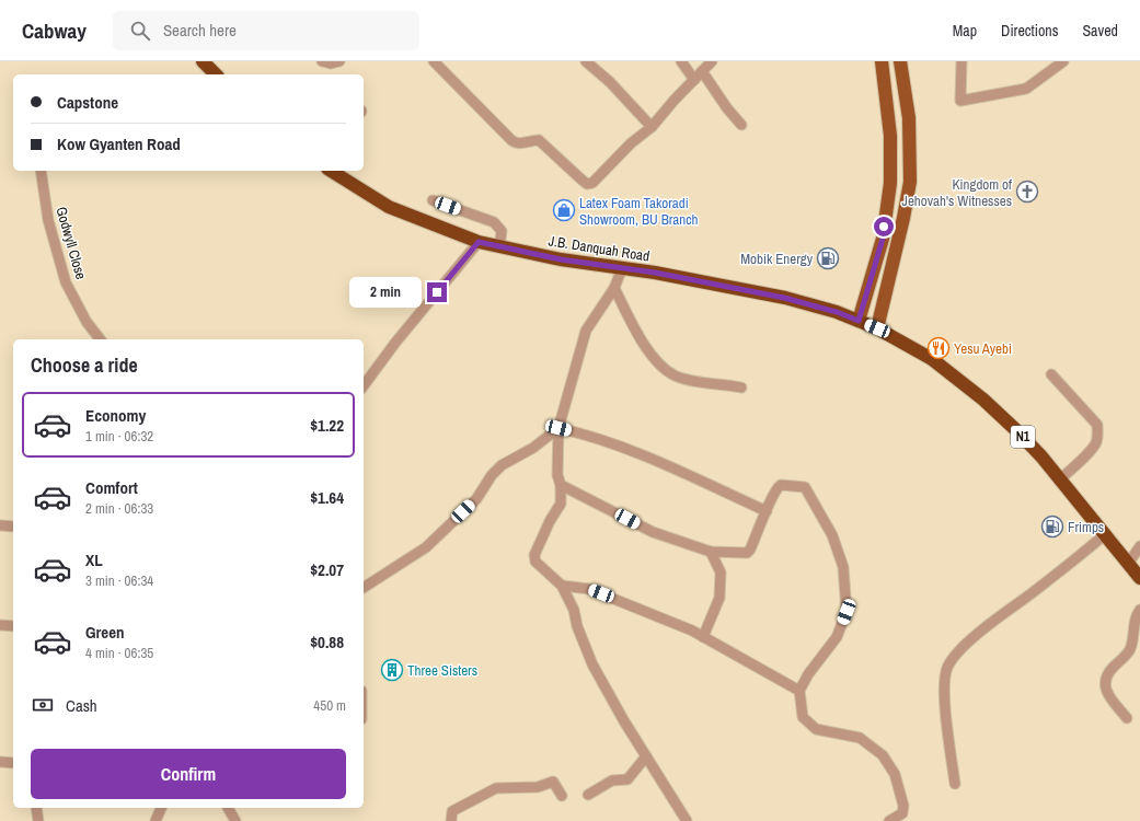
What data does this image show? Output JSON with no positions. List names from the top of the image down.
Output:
{
  "streets": {
    "highway": ["J.B. Danquah Road", "N1"],
    "street": ["Godwyll Close"]
  },
  "crossings": [
    ["J.B. Danquah Road", "N1"]
  ],
  "places": {
    "church": ["Kingdom of Jehovah's Witnesses"],
    "shop": ["Latex Foam Takoradi Showroom, BU Branch"],
    "fuel station": ["Mobik Energy", "Frimps"],
    "restaurant": ["Yesu Ayebi"],
    "building": ["Three Sisters"]
  },
  "page": {
    "header": "Cabway",
    "search": "Search here",
    "nav": ["Map", "Directions", "Saved"],
    "banner": ["Capstone", "Kow Gyanten Road"],
    "bubble": "2 min",
    "heading": "Choose a ride",
    "list": [
      {
        "name": "Economy",
        "note": "1 min · 06:32",
        "value": "$1.22"
      },
      {
        "name": "Comfort",
        "note": "2 min · 06:33",
        "value": "$1.64"
      },
      {
        "name": "XL",
        "note": "3 min · 06:34",
        "value": "$2.07"
      },
      {
        "name": "Green",
        "note": "4 min · 06:35",
        "value": "$0.88"
      }
    ],
    "pay": ["Cash", "450 m"],
    "buttons": "Confirm"
  }
}
